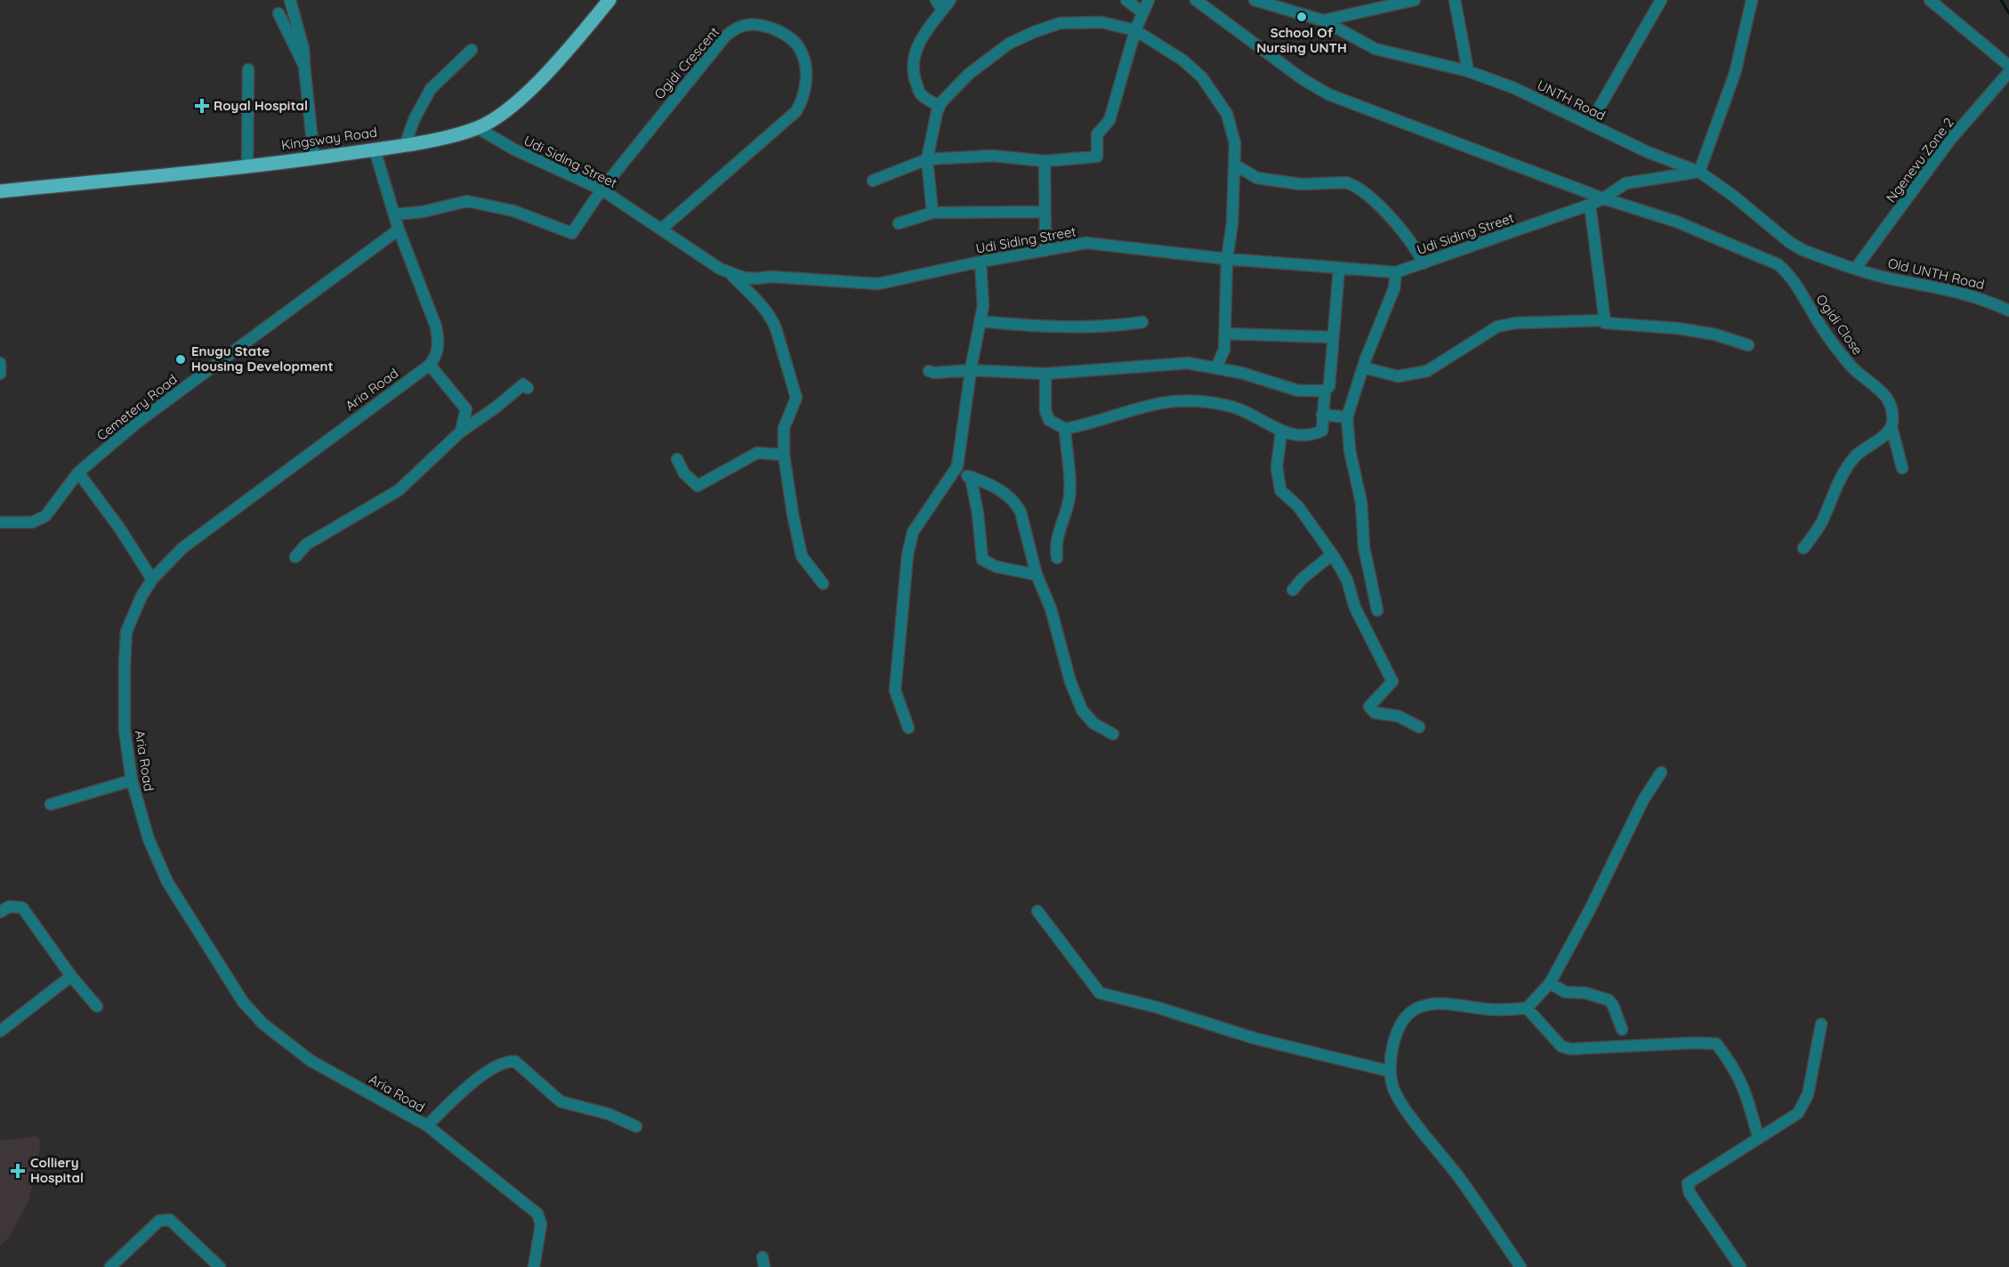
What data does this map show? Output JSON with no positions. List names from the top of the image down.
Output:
{
  "streets": {
    "main road": ["Kingsway Road"],
    "street": [
      "Ogidi Crescent",
      "UNTH Road",
      "Ngenevu Zone 2",
      "Udi Siding Street",
      "Old UNTH Road",
      "Ogidi Close",
      "Aria Road",
      "Cemetery Road"
    ]
  },
  "crossings": [
    ["Ogidi Crescent", "Udi Siding Street"],
    ["UNTH Road", "Ngenevu Zone 2"],
    ["UNTH Road", "Udi Siding Street"],
    ["UNTH Road", "Old UNTH Road"],
    ["Kingsway Road", "Udi Siding Street"],
    ["Ngenevu Zone 2", "Old UNTH Road"],
    ["Udi Siding Street", "Ogidi Close"]
  ],
  "places": {
    "other": ["School Of Nursing UNTH", "Enugu State Housing Development"],
    "health": ["Royal Hospital", "Colliery Hospital"]
  }
}
